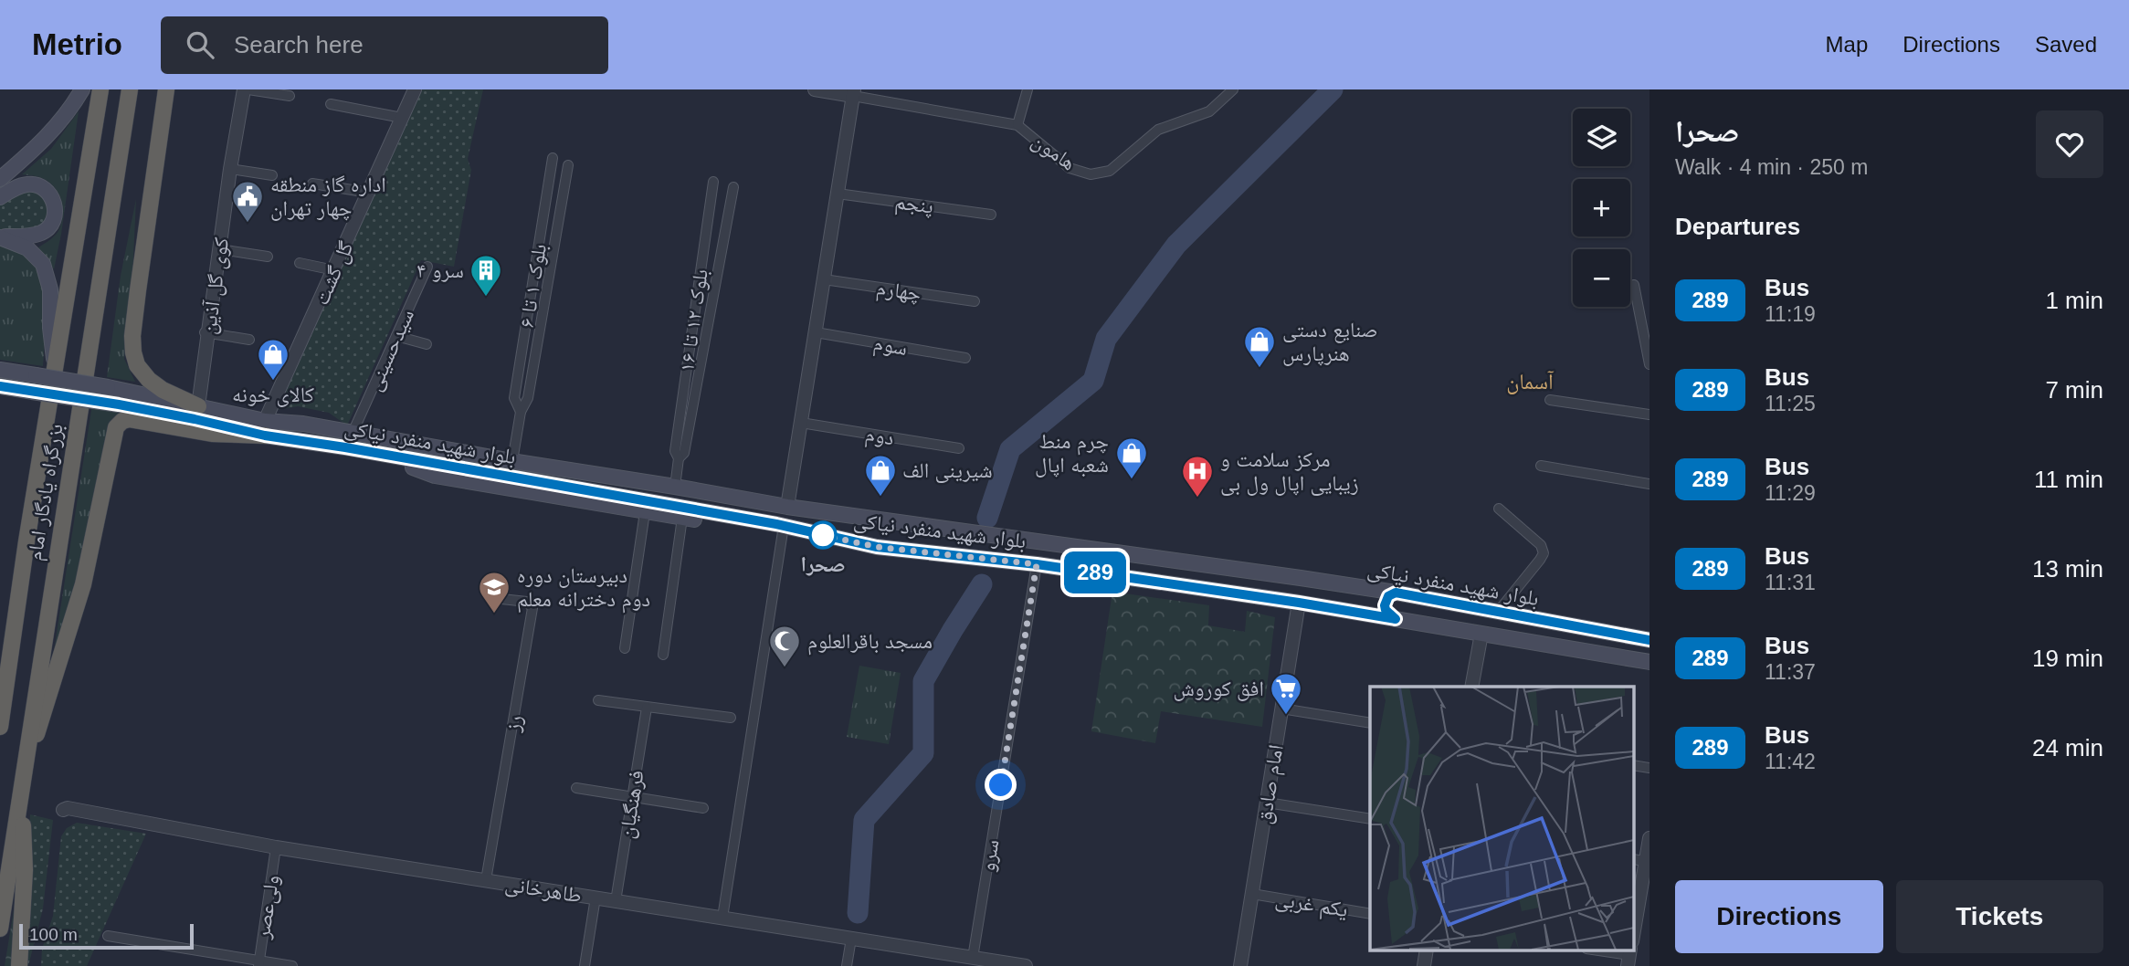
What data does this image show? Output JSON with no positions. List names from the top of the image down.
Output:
{
  "streets": {
    "highway": ["بزرگراه یادگار امام"],
    "main road": ["بلوار شهید منفرد نیاکی"],
    "street": [
      "هامون",
      "پنجم",
      "گل گشت",
      "کوی گل آذین",
      "بلوک ۱ تا ۶",
      "چهارم",
      "بلوک ۱۲ تا ۱۶",
      "سوم",
      "سیدحسینی",
      "دوم",
      "رز",
      "امام صادق",
      "فرهنگیان",
      "سرو",
      "طاهرخانی",
      "یکم غربی",
      "ولی‌عصر"
    ]
  },
  "crossings": [
    ["گل گشت", "بلوار شهید منفرد نیاکی"],
    ["کوی گل آذین", "بلوار شهید منفرد نیاکی"],
    ["سیدحسینی", "بلوار شهید منفرد نیاکی"],
    ["بلوار شهید منفرد نیاکی", "امام صادق"],
    ["بلوار شهید منفرد نیاکی", "سرو"],
    ["رز", "طاهرخانی"],
    ["امام صادق", "یکم غربی"],
    ["فرهنگیان", "طاهرخانی"],
    ["سرو", "طاهرخانی"],
    ["طاهرخانی", "ولی‌عصر"]
  ],
  "districts": ["آسمان"],
  "places": {
    "public building": ["اداره گاز منطقه چهار تهران"],
    "building": ["سرو ۴"],
    "shop": [
      "صنایع دستی هنرپارس",
      "کالای خونه",
      "چرم منط شعبه اپال",
      "شیرینی الف"
    ],
    "hospital": ["مرکز سلامت و زیبایی اپال ول بی"],
    "other": ["صحرا"],
    "school or university": ["دبیرستان دوره دوم دخترانه معلم"],
    "mosque": ["مسجد باقرالعلوم"],
    "supermarket": ["افق کوروش"]
  },
  "lines": ["bus line 289"],
  "scale_bar": "100 m",
  "page": {
    "header": "Metrio",
    "search": "Search here",
    "nav": ["Map", "Directions", "Saved"],
    "on_map": "289",
    "heading": [
      ["صحرا", "Walk · 4 min · 250 m"],
      "Departures"
    ],
    "map_buttons": ["+", "−"],
    "list": [
      {
        "mark": "289",
        "name": "Bus",
        "note": "11:19",
        "value": "1 min"
      },
      {
        "mark": "289",
        "name": "Bus",
        "note": "11:25",
        "value": "7 min"
      },
      {
        "mark": "289",
        "name": "Bus",
        "note": "11:29",
        "value": "11 min"
      },
      {
        "mark": "289",
        "name": "Bus",
        "note": "11:31",
        "value": "13 min"
      },
      {
        "mark": "289",
        "name": "Bus",
        "note": "11:37",
        "value": "19 min"
      },
      {
        "mark": "289",
        "name": "Bus",
        "note": "11:42",
        "value": "24 min"
      }
    ],
    "buttons": ["Directions", "Tickets"],
    "scale": "100 m"
  }
}
